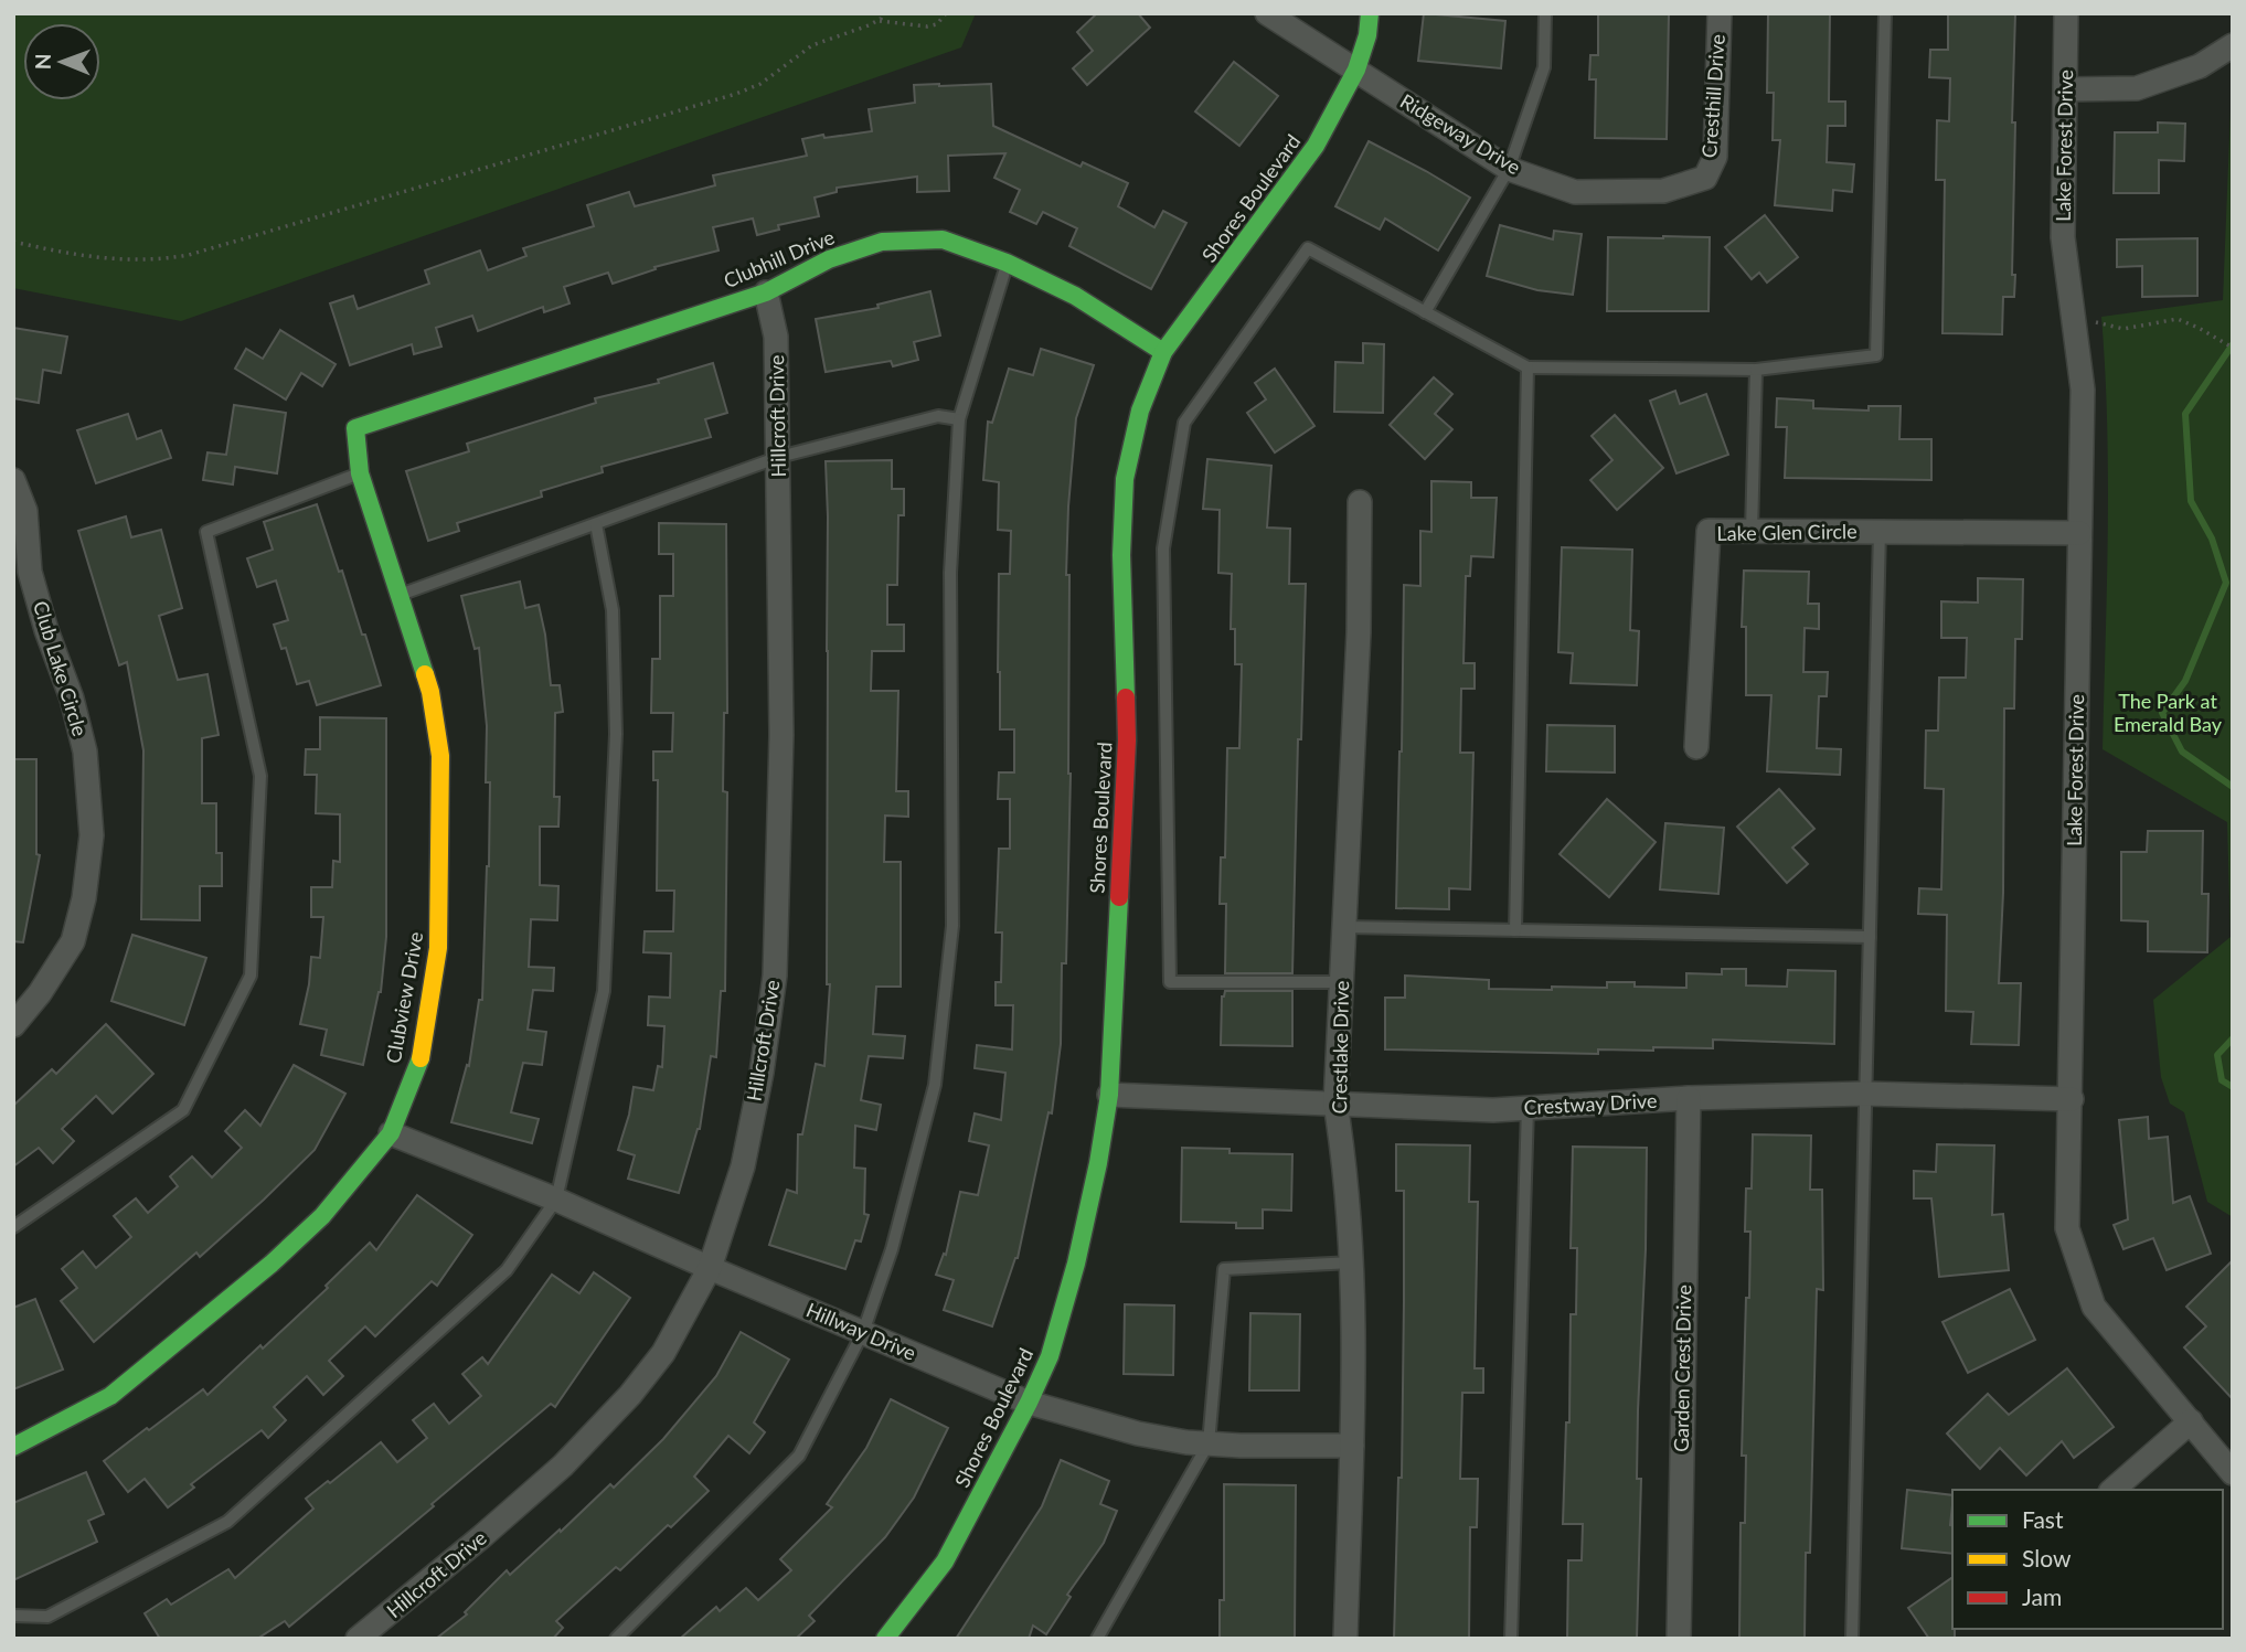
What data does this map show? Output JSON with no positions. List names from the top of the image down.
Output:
{
  "streets": {
    "street": [
      "Cresthill Drive",
      "Ridgeway Drive",
      "Lake Forest Drive",
      "Shores Boulevard",
      "Clubhill Drive",
      "Hillcroft Drive",
      "Lake Glen Circle",
      "Club Lake Circle",
      "Clubview Drive",
      "Crestlake Drive",
      "Crestway Drive",
      "Hillway Drive",
      "Garden Crest Drive"
    ]
  },
  "crossings": [
    ["Cresthill Drive", "Ridgeway Drive"],
    ["Ridgeway Drive", "Shores Boulevard"],
    ["Lake Forest Drive", "Lake Glen Circle"],
    ["Lake Forest Drive", "Crestway Drive"],
    ["Shores Boulevard", "Clubhill Drive"],
    ["Shores Boulevard", "Crestway Drive"],
    ["Shores Boulevard", "Hillway Drive"],
    ["Clubhill Drive", "Hillcroft Drive"],
    ["Clubhill Drive", "Clubview Drive"],
    ["Hillcroft Drive", "Hillway Drive"],
    ["Clubview Drive", "Hillway Drive"],
    ["Crestlake Drive", "Crestway Drive"],
    ["Crestlake Drive", "Hillway Drive"],
    ["Crestway Drive", "Garden Crest Drive"]
  ],
  "parks": ["The Park at Emerald Bay"],
  "legend": ["Fast", "Slow", "Jam"],
  "north": "left"
}
